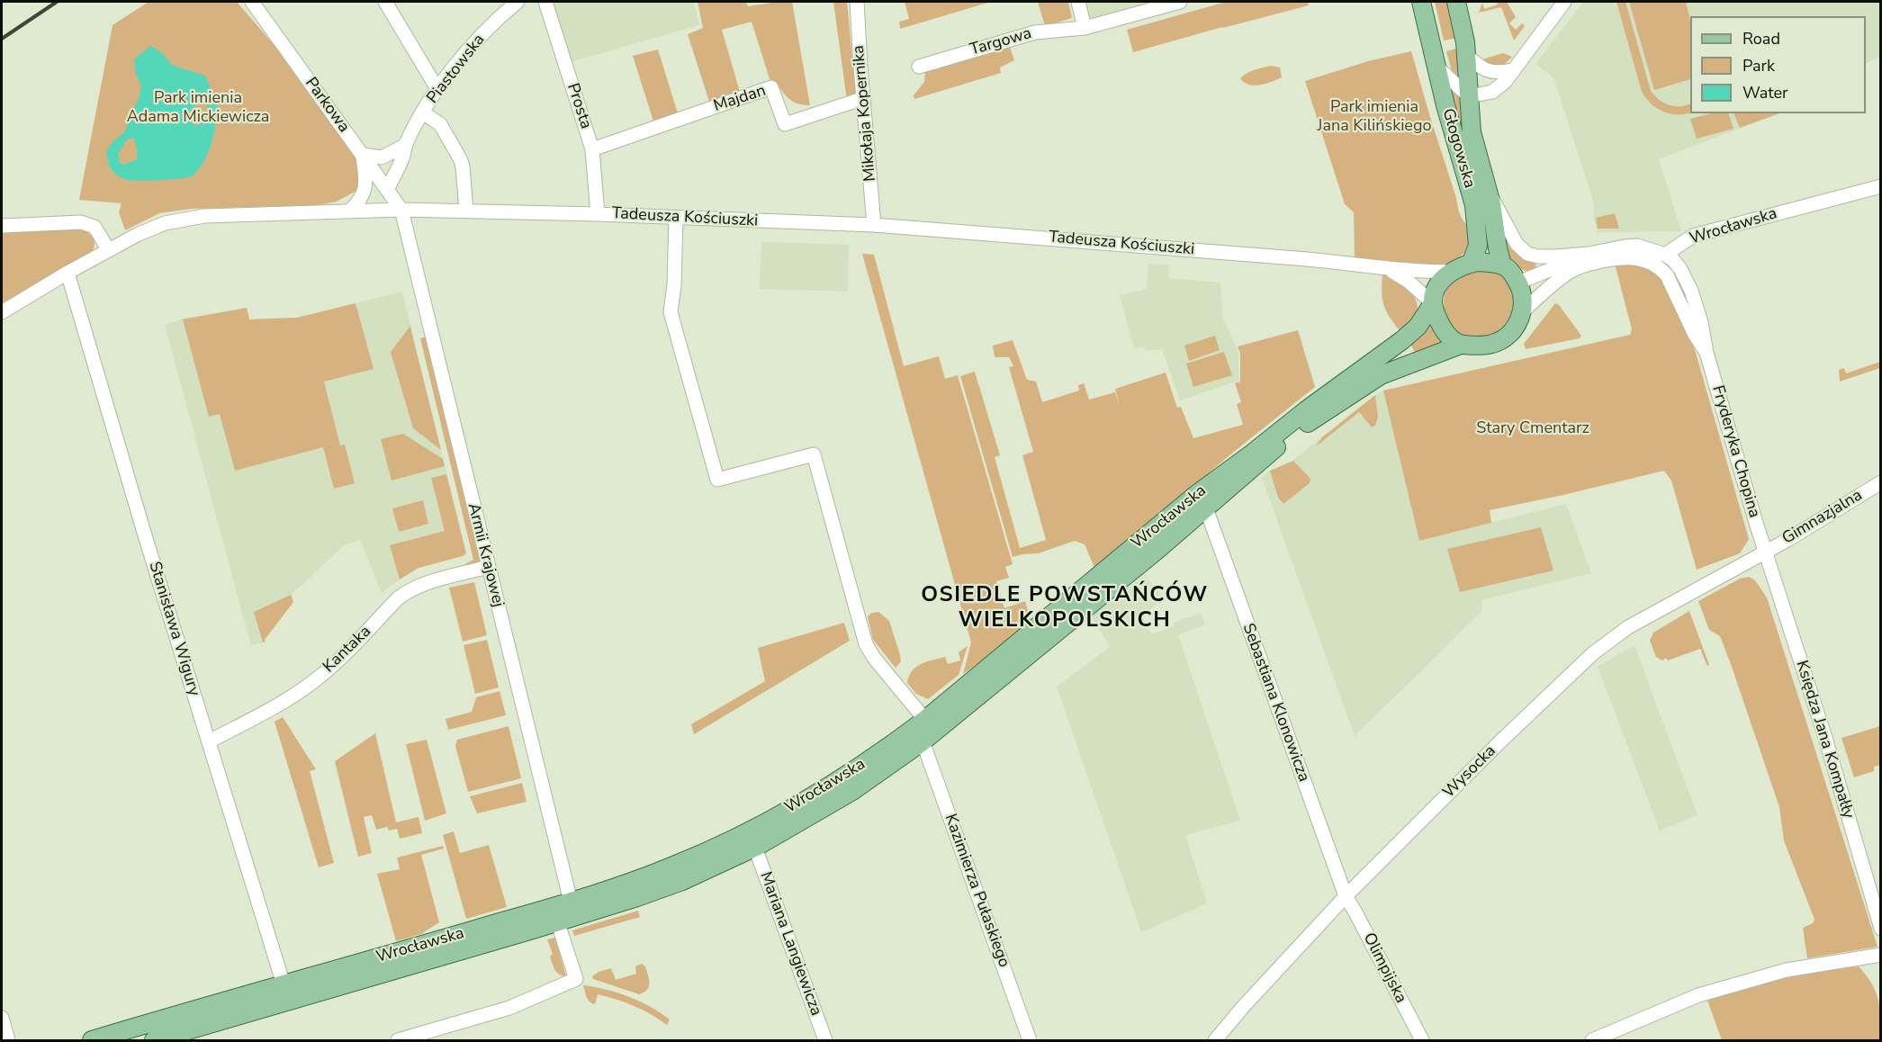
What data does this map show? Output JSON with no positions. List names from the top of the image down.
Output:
{
  "streets": {
    "main road": ["Głogowska", "Wrocławska"],
    "street": [
      "Targowa",
      "Piastowska",
      "Majdan",
      "Parkowa",
      "Prosta",
      "Mikołaja Kopernika",
      "Tadeusza Kościuszki",
      "Fryderyka Chopina",
      "Gimnazjalna",
      "Armii Krajowej",
      "Stanisława Wigury",
      "Kantaka",
      "Sebastiana Klonowicza",
      "Księdza Jana Kompałły",
      "Wysocka",
      "Kazimierza Pułaskiego",
      "Mariana Langiewicza",
      "Olimpijska"
    ]
  },
  "crossings": [
    ["Piastowska", "Parkowa"],
    ["Majdan", "Prosta"],
    ["Majdan", "Mikołaja Kopernika"],
    ["Parkowa", "Tadeusza Kościuszki"],
    ["Parkowa", "Armii Krajowej"],
    ["Prosta", "Tadeusza Kościuszki"],
    ["Mikołaja Kopernika", "Tadeusza Kościuszki"],
    ["Głogowska", "Tadeusza Kościuszki"],
    ["Głogowska", "Wrocławska"],
    ["Głogowska", "Fryderyka Chopina"],
    ["Tadeusza Kościuszki", "Wrocławska"],
    ["Tadeusza Kościuszki", "Fryderyka Chopina"],
    ["Tadeusza Kościuszki", "Armii Krajowej"],
    ["Tadeusza Kościuszki", "Stanisława Wigury"],
    ["Wrocławska", "Fryderyka Chopina"],
    ["Wrocławska", "Armii Krajowej"],
    ["Wrocławska", "Stanisława Wigury"],
    ["Wrocławska", "Sebastiana Klonowicza"],
    ["Wrocławska", "Kazimierza Pułaskiego"],
    ["Wrocławska", "Mariana Langiewicza"],
    ["Fryderyka Chopina", "Gimnazjalna"],
    ["Fryderyka Chopina", "Księdza Jana Kompałły"],
    ["Fryderyka Chopina", "Wysocka"],
    ["Gimnazjalna", "Księdza Jana Kompałły"],
    ["Gimnazjalna", "Wysocka"],
    ["Armii Krajowej", "Kantaka"],
    ["Stanisława Wigury", "Kantaka"],
    ["Sebastiana Klonowicza", "Wysocka"],
    ["Sebastiana Klonowicza", "Olimpijska"],
    ["Księdza Jana Kompałły", "Wysocka"],
    ["Wysocka", "Olimpijska"]
  ],
  "districts": ["OSIEDLE POWSTAŃCÓW WIELKOPOLSKICH"],
  "parks": ["Park imienia Adama Mickiewicza", "Park imienia Jana Kilińskiego", "Stary Cmentarz"],
  "legend": ["Road", "Park", "Water"]
}
